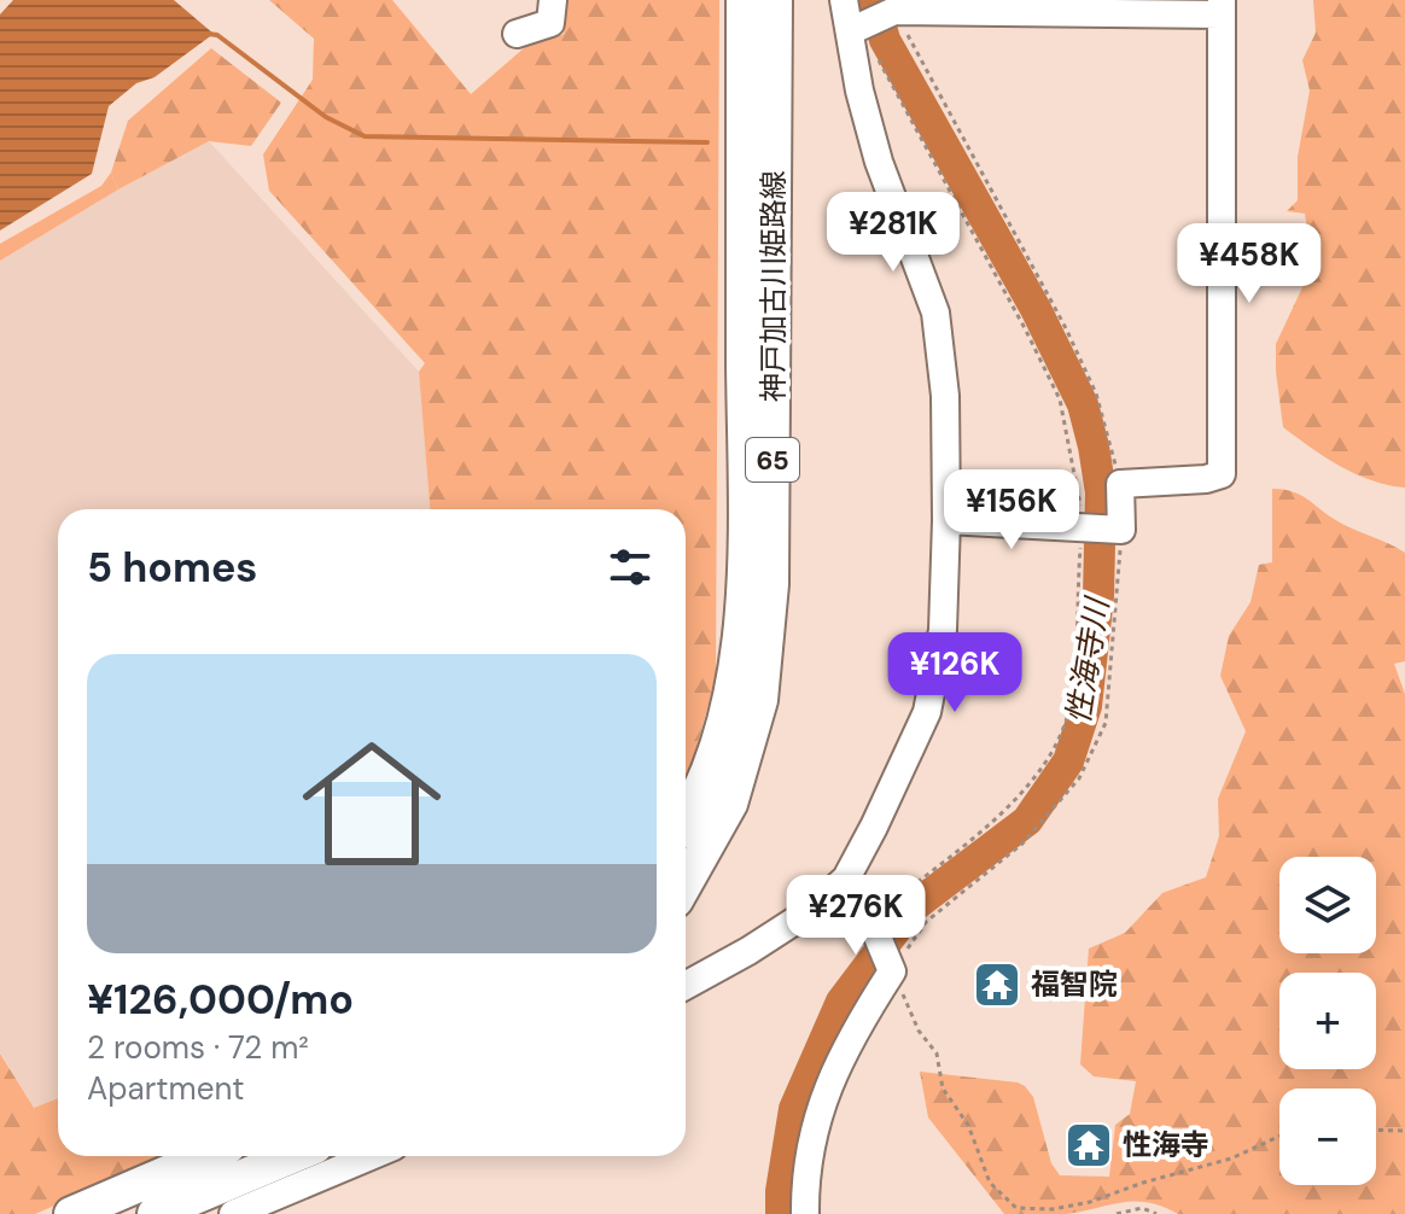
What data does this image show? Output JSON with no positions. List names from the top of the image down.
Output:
{
  "streets": {
    "main road": ["神戸加古川姫路線", "65"]
  },
  "water": ["性海寺川"],
  "places": {
    "temple": ["福智院", "性海寺"]
  },
  "page": {
    "price": [
      "¥281K",
      "¥458K",
      "¥156K",
      "¥126K",
      "¥276K"
    ],
    "heading": "5 homes",
    "list": [
      {
        "name": "¥126,000/mo",
        "note": "2 rooms · 72 m² · Apartment"
      }
    ],
    "map_buttons": ["+", "−"]
  }
}
